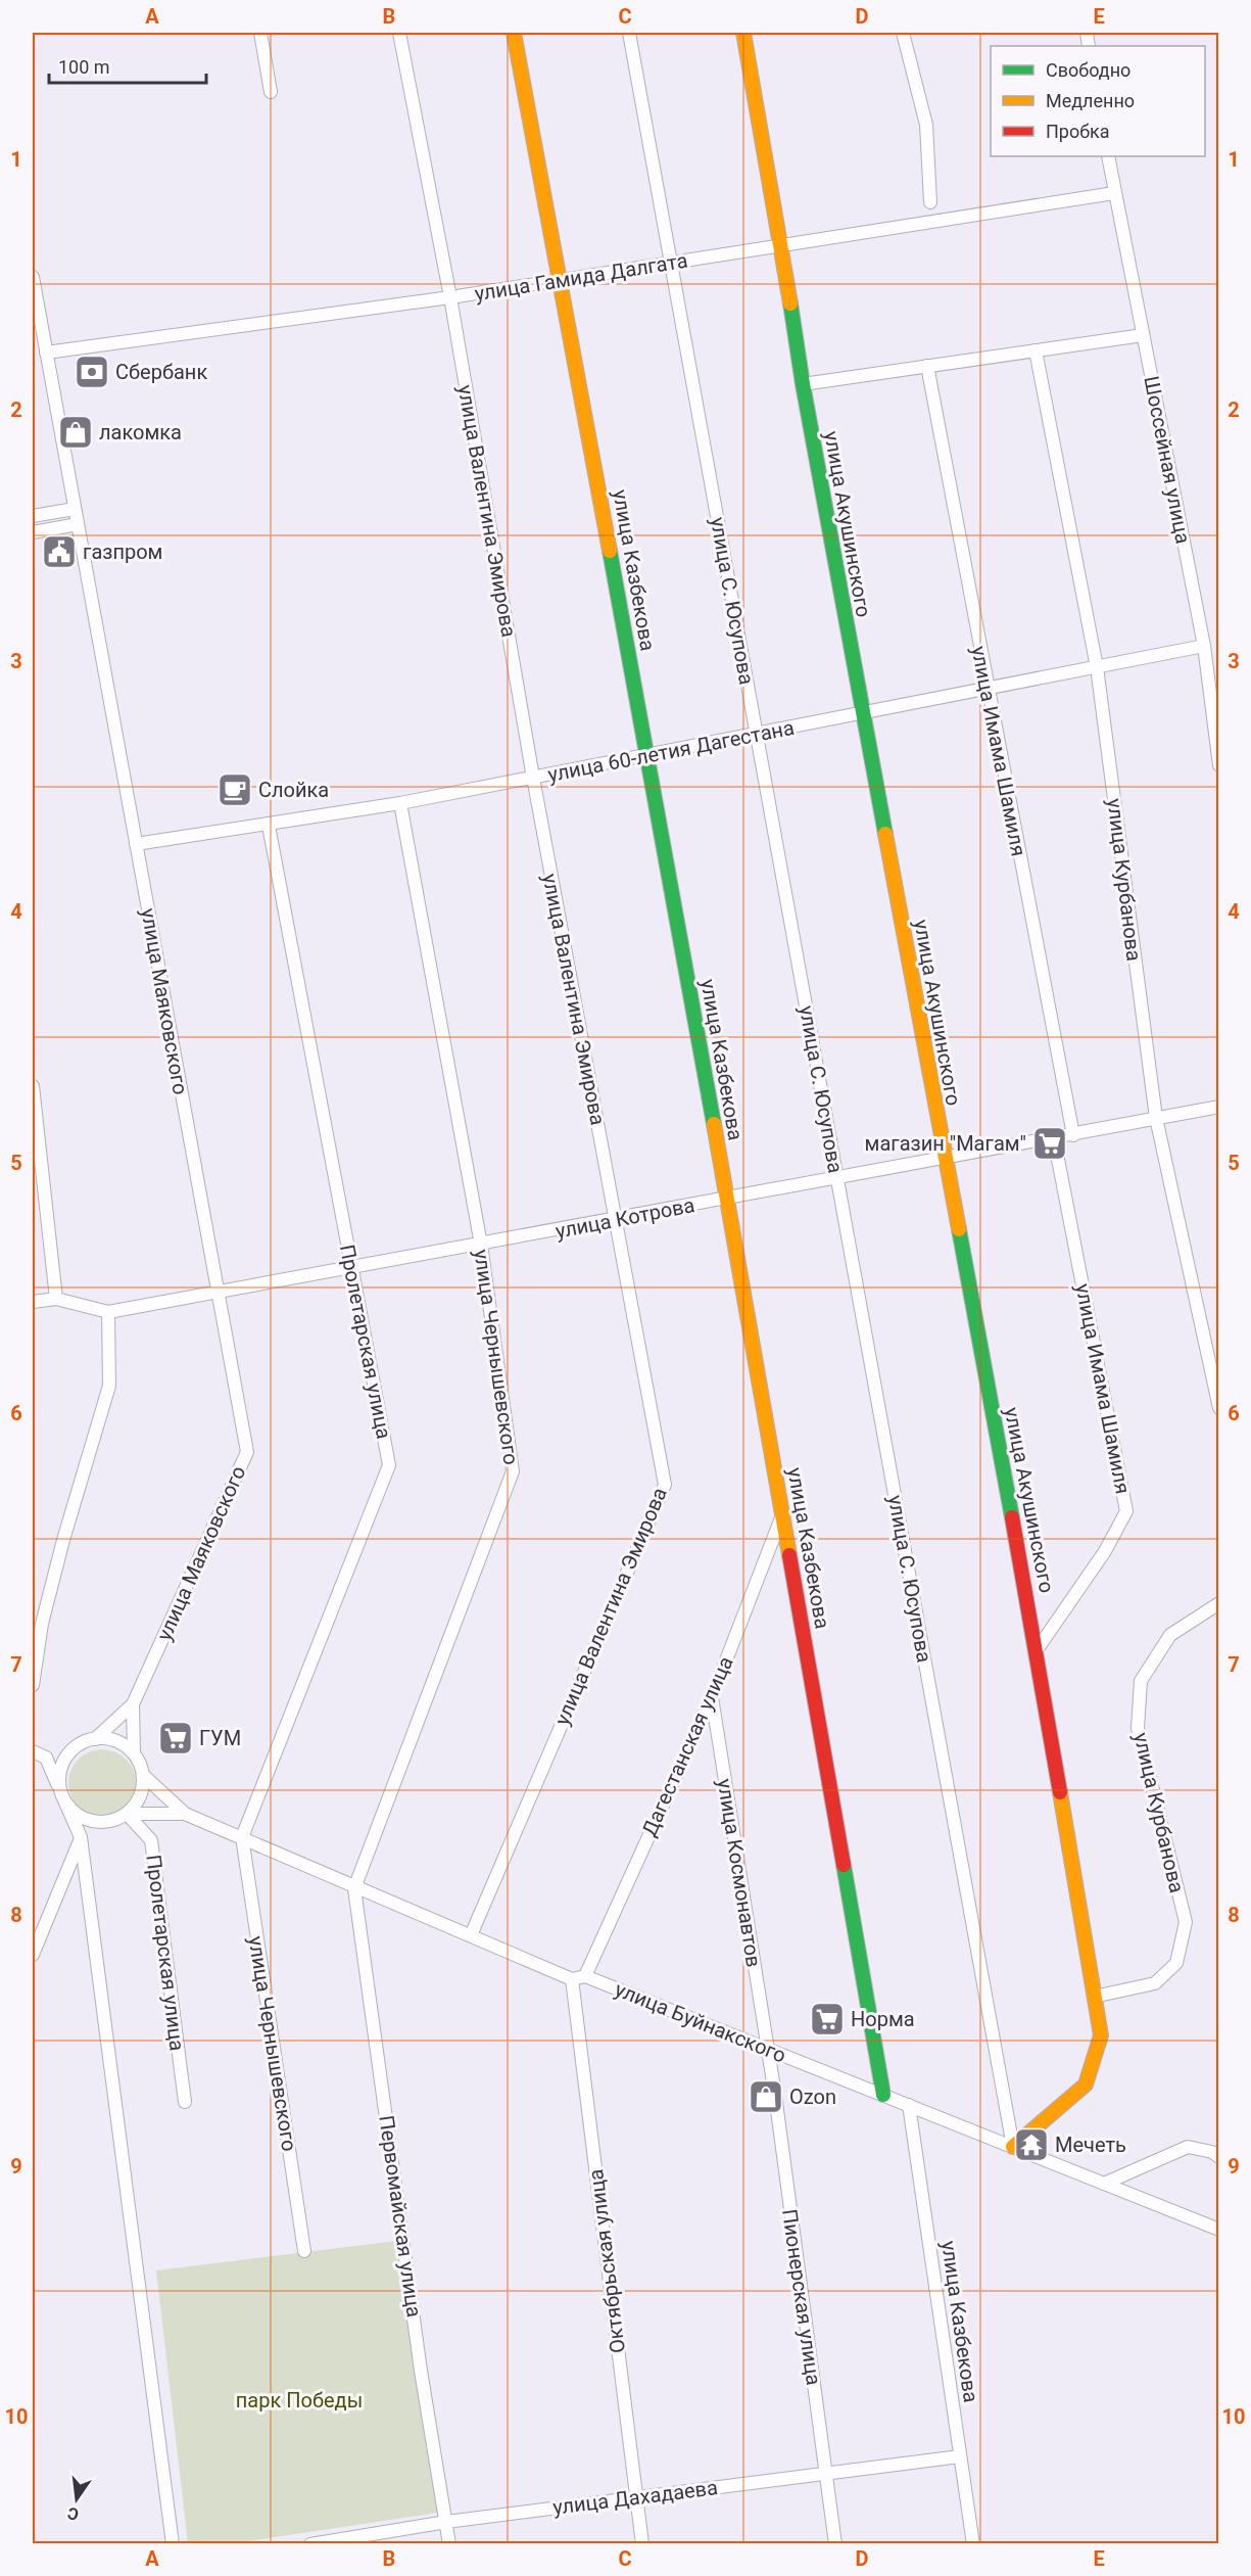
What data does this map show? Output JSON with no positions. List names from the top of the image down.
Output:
{
  "streets": {
    "street": [
      "улица Гамида Далгата",
      "Шоссейная улица",
      "улица Валентина Эмирова",
      "улица Акушинского",
      "улица Казбекова",
      "улица С. Юсупова",
      "улица 60-летия Дагестана",
      "улица Имама Шамиля",
      "улица Курбанова",
      "улица Маяковского",
      "улица Котрова",
      "Пролетарская улица",
      "улица Чернышевского",
      "Дагестанская улица",
      "улица Космонавтов",
      "улица Буйнакского",
      "Первомайская улица",
      "Октябрьская улица",
      "Пионерская улица",
      "улица Дахадаева"
    ]
  },
  "crossings": [
    ["улица Гамида Далгата", "Шоссейная улица"],
    ["улица Гамида Далгата", "улица Валентина Эмирова"],
    ["улица Гамида Далгата", "улица Акушинского"],
    ["улица Гамида Далгата", "улица Казбекова"],
    ["улица Гамида Далгата", "улица С. Юсупова"],
    ["улица Гамида Далгата", "улица Маяковского"],
    ["Шоссейная улица", "улица 60-летия Дагестана"],
    ["улица Валентина Эмирова", "улица 60-летия Дагестана"],
    ["улица Валентина Эмирова", "улица Котрова"],
    ["улица Акушинского", "улица С. Юсупова"],
    ["улица Акушинского", "улица 60-летия Дагестана"],
    ["улица Акушинского", "улица Имама Шамиля"],
    ["улица Акушинского", "улица Курбанова"],
    ["улица Акушинского", "улица Котрова"],
    ["улица Акушинского", "улица Буйнакского"],
    ["улица Казбекова", "улица 60-летия Дагестана"],
    ["улица Казбекова", "улица Котрова"],
    ["улица Казбекова", "Дагестанская улица"],
    ["улица Казбекова", "улица Буйнакского"],
    ["улица Казбекова", "улица Дахадаева"],
    ["улица С. Юсупова", "улица 60-летия Дагестана"],
    ["улица С. Юсупова", "улица Котрова"],
    ["улица С. Юсупова", "улица Буйнакского"],
    ["улица 60-летия Дагестана", "улица Имама Шамиля"],
    ["улица 60-летия Дагестана", "улица Курбанова"],
    ["улица 60-летия Дагестана", "улица Маяковского"],
    ["улица 60-летия Дагестана", "Пролетарская улица"],
    ["улица 60-летия Дагестана", "улица Чернышевского"],
    ["улица Имама Шамиля", "улица Котрова"],
    ["улица Курбанова", "улица Котрова"],
    ["улица Маяковского", "улица Котрова"],
    ["улица Котрова", "Пролетарская улица"],
    ["улица Котрова", "улица Чернышевского"],
    ["Пролетарская улица", "улица Чернышевского"],
    ["улица Чернышевского", "Первомайская улица"],
    ["Дагестанская улица", "улица Космонавтов"],
    ["Дагестанская улица", "улица Буйнакского"],
    ["улица Космонавтов", "улица Буйнакского"],
    ["улица Космонавтов", "Пионерская улица"],
    ["улица Буйнакского", "Пионерская улица"],
    ["Первомайская улица", "улица Дахадаева"],
    ["Октябрьская улица", "улица Дахадаева"],
    ["Пионерская улица", "улица Дахадаева"]
  ],
  "parks": ["парк Победы"],
  "places": {
    "bank": ["Сбербанк"],
    "shop": ["лакомка", "Ozon"],
    "public building": ["газпром"],
    "cafe": ["Слойка"],
    "supermarket": ["магазин \"Магам\"", "ГУМ", "Норма"],
    "temple": ["Мечеть"]
  },
  "legend": ["Свободно", "Медленно", "Пробка"],
  "scale_bar": "100 m",
  "north": "bottom",
  "grid": {
    "columns": [
      "A",
      "B",
      "C",
      "D",
      "E"
    ],
    "rows": [
      "1",
      "2",
      "3",
      "4",
      "5",
      "6",
      "7",
      "8",
      "9",
      "10"
    ]
  }
}
